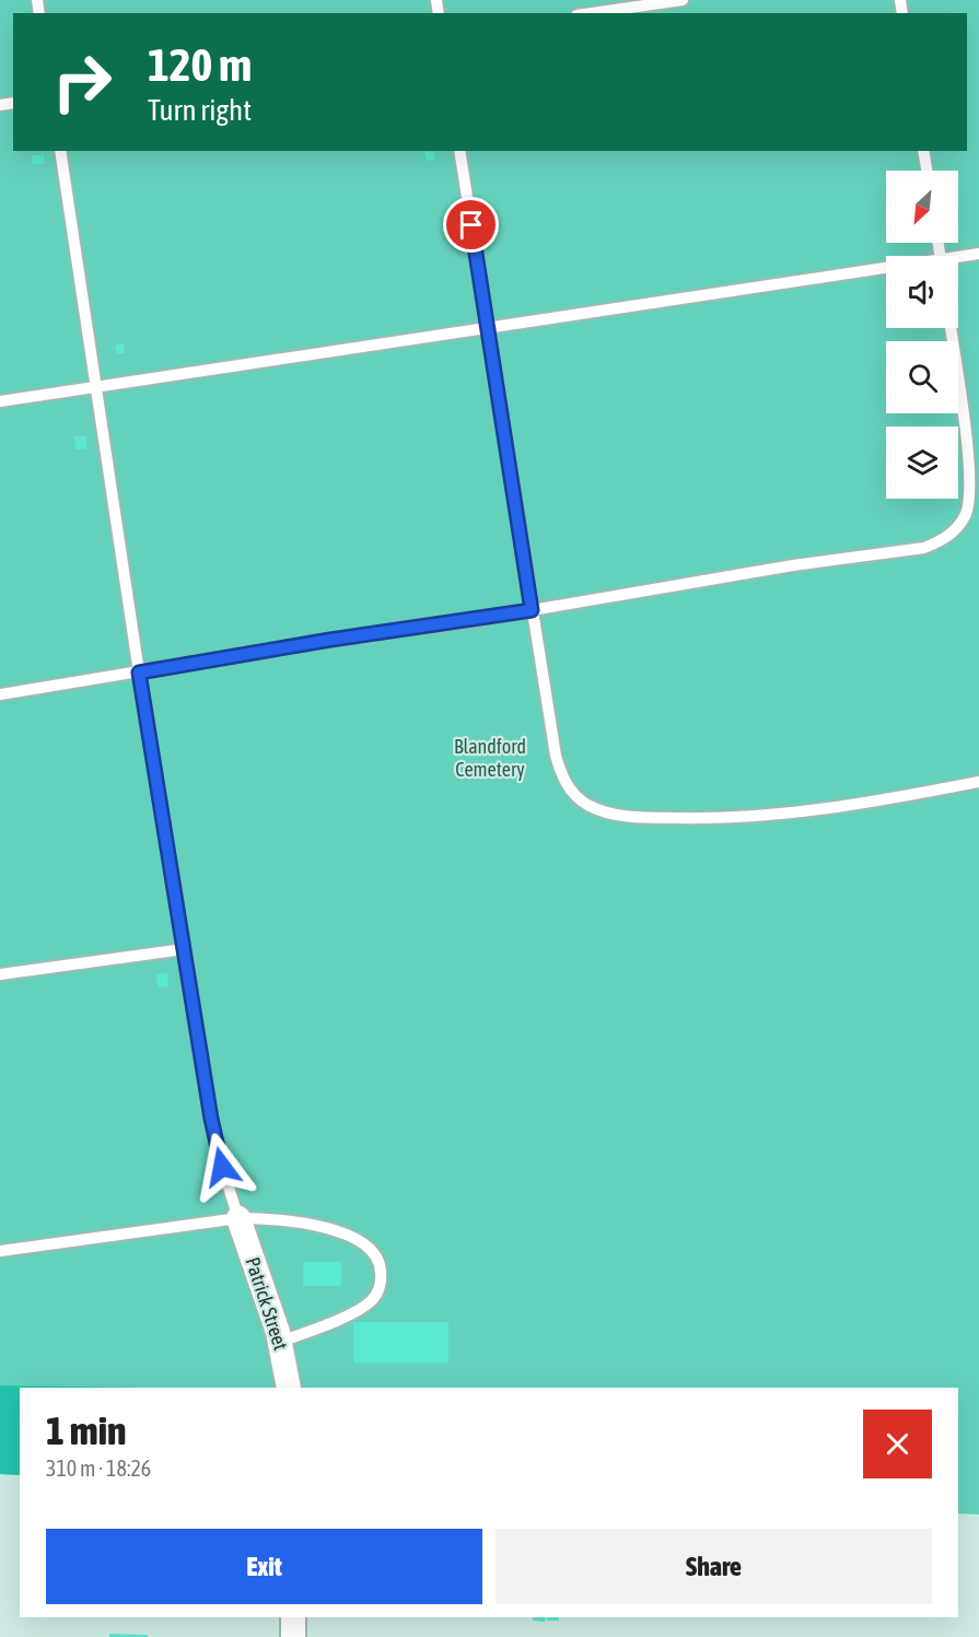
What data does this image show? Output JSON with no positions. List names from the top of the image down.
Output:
{
  "streets": {
    "street": ["Patrick Street"]
  },
  "parks": ["Blandford Cemetery"],
  "north": "bottom left",
  "page": {
    "turn": ["120 m", "Turn right"],
    "heading": ["1 min", "310 m · 18:26"],
    "buttons": ["Exit", "Share"]
  }
}
